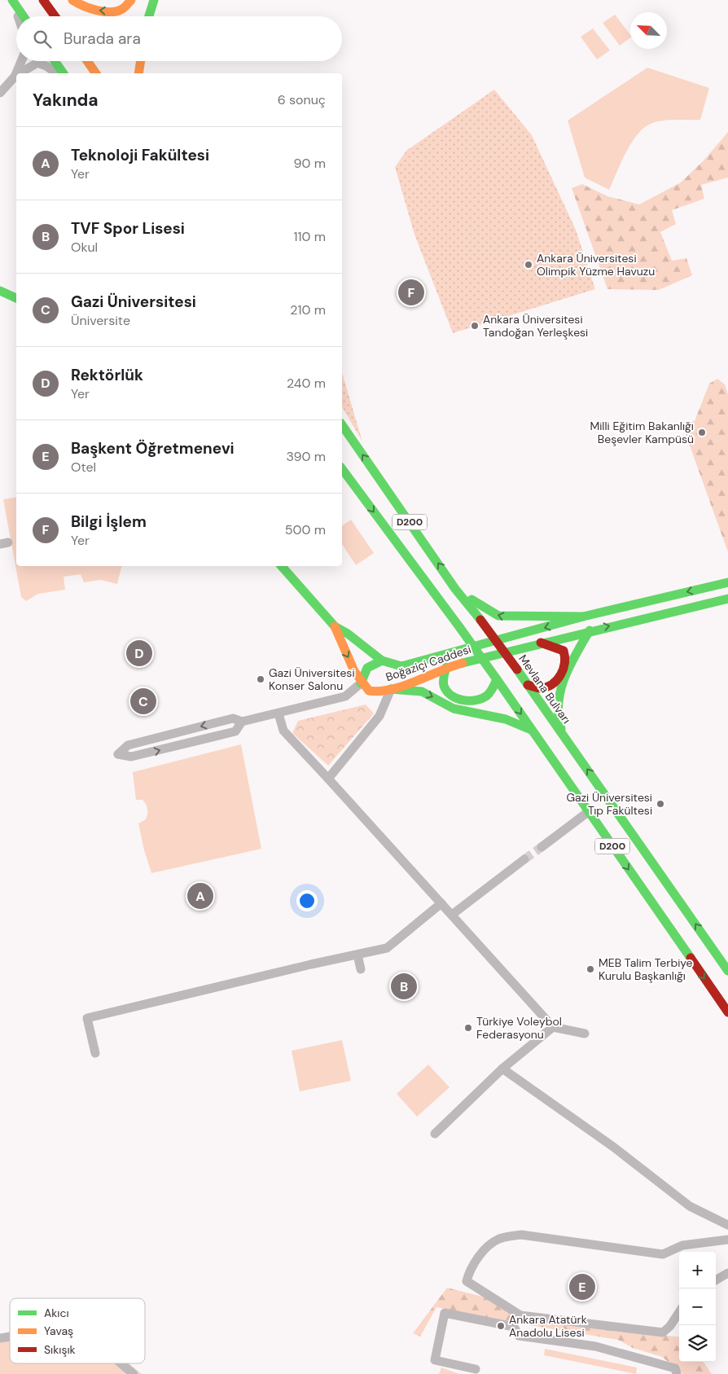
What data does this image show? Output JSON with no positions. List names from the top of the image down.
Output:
{
  "streets": {
    "main road": ["D200", "Boğaziçi Caddesi", "Mevlana Bulvarı"]
  },
  "places": [
    "Ankara Üniversitesi Olimpik Yüzme Havuzu",
    "Ankara Üniversitesi Tandoğan Yerleşkesi",
    "Milli Eğitim Bakanlığı Beşevler Kampüsü",
    "Gazi Üniversitesi Konser Salonu",
    "Gazi Üniversitesi Tıp Fakültesi",
    "MEB Talim Terbiye Kurulu Başkanlığı",
    "Türkiye Voleybol Federasyonu",
    "Ankara Atatürk Anadolu Lisesi"
  ],
  "legend": ["Akıcı", "Yavaş", "Sıkışık"],
  "north": "top left",
  "page": {
    "search": "Burada ara",
    "heading": ["Yakında", "6 sonuç"],
    "list": [
      {
        "mark": "A",
        "name": "Teknoloji Fakültesi",
        "note": "Yer",
        "value": "90 m"
      },
      {
        "mark": "B",
        "name": "TVF Spor Lisesi",
        "note": "Okul",
        "value": "110 m"
      },
      {
        "mark": "C",
        "name": "Gazi Üniversitesi",
        "note": "Üniversite",
        "value": "210 m"
      },
      {
        "mark": "D",
        "name": "Rektörlük",
        "note": "Yer",
        "value": "240 m"
      },
      {
        "mark": "E",
        "name": "Başkent Öğretmenevi",
        "note": "Otel",
        "value": "390 m"
      },
      {
        "mark": "F",
        "name": "Bilgi İşlem",
        "note": "Yer",
        "value": "500 m"
      }
    ],
    "pins": [
      "F",
      "D",
      "C",
      "A",
      "B",
      "E"
    ],
    "map_buttons": ["+", "−"]
  }
}
